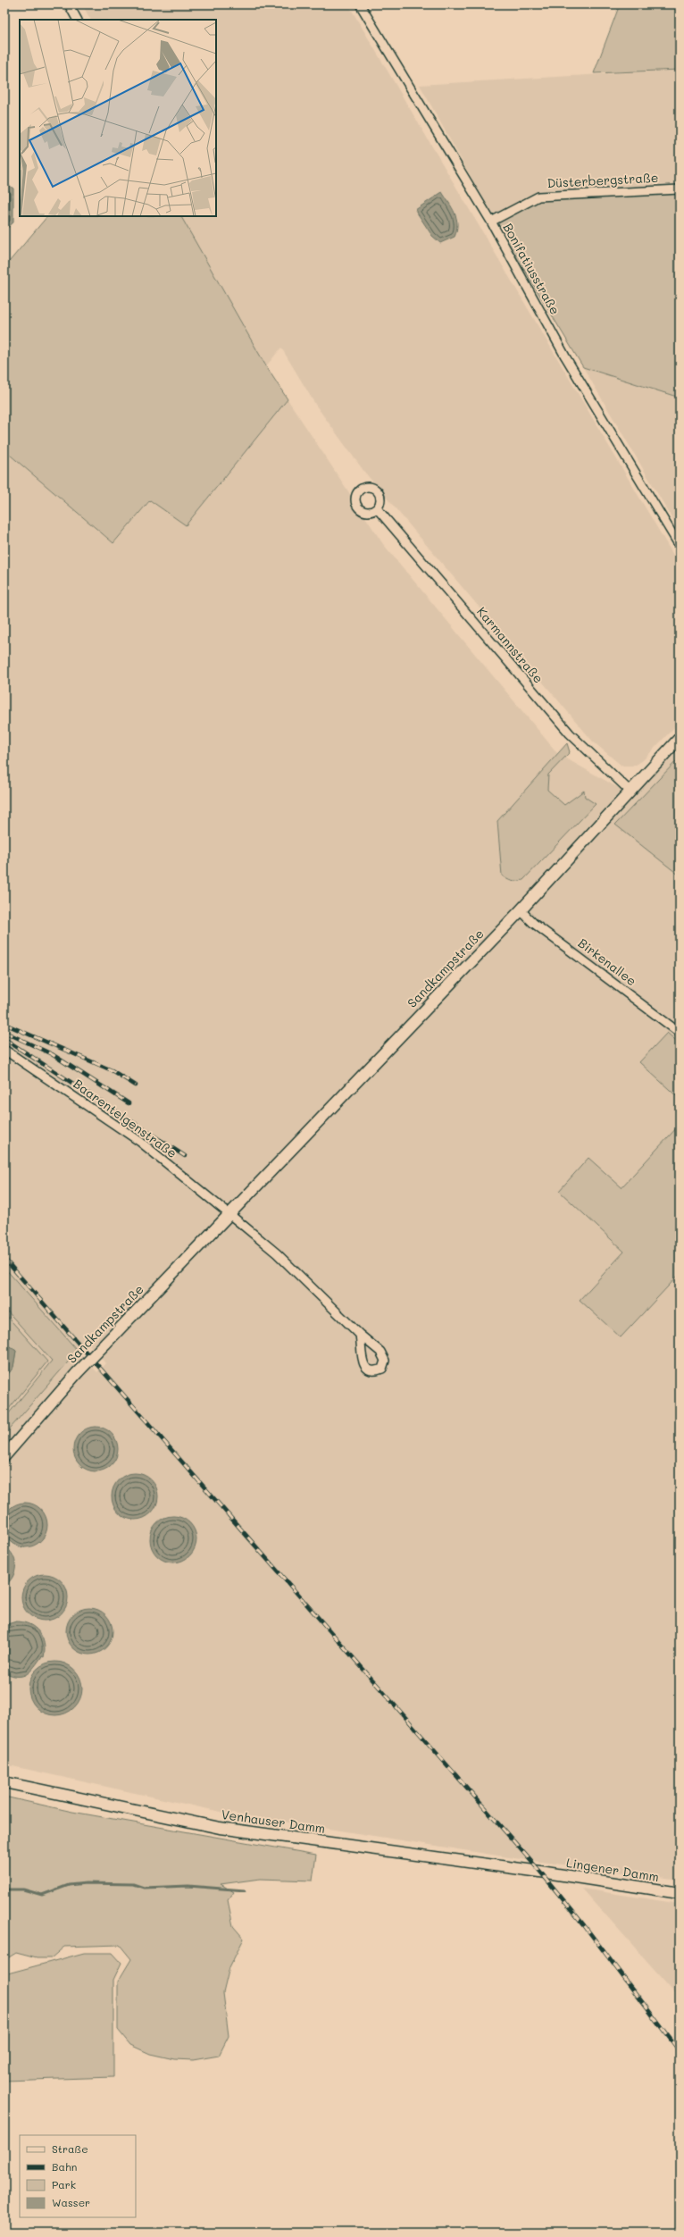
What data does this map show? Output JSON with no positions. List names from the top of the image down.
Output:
{
  "streets": {
    "street": [
      "Düsterbergstraße",
      "Bonifatiusstraße",
      "Karmannstraße",
      "Birkenallee",
      "Sandkampstraße",
      "Baarentelgenstraße",
      "Venhauser Damm",
      "Lingener Damm"
    ]
  },
  "crossings": [
    ["Düsterbergstraße", "Bonifatiusstraße"],
    ["Karmannstraße", "Sandkampstraße"],
    ["Birkenallee", "Sandkampstraße"],
    ["Sandkampstraße", "Baarentelgenstraße"],
    ["Venhauser Damm", "Lingener Damm"]
  ],
  "legend": [
    "Straße",
    "Bahn",
    "Park",
    "Wasser"
  ]
}
